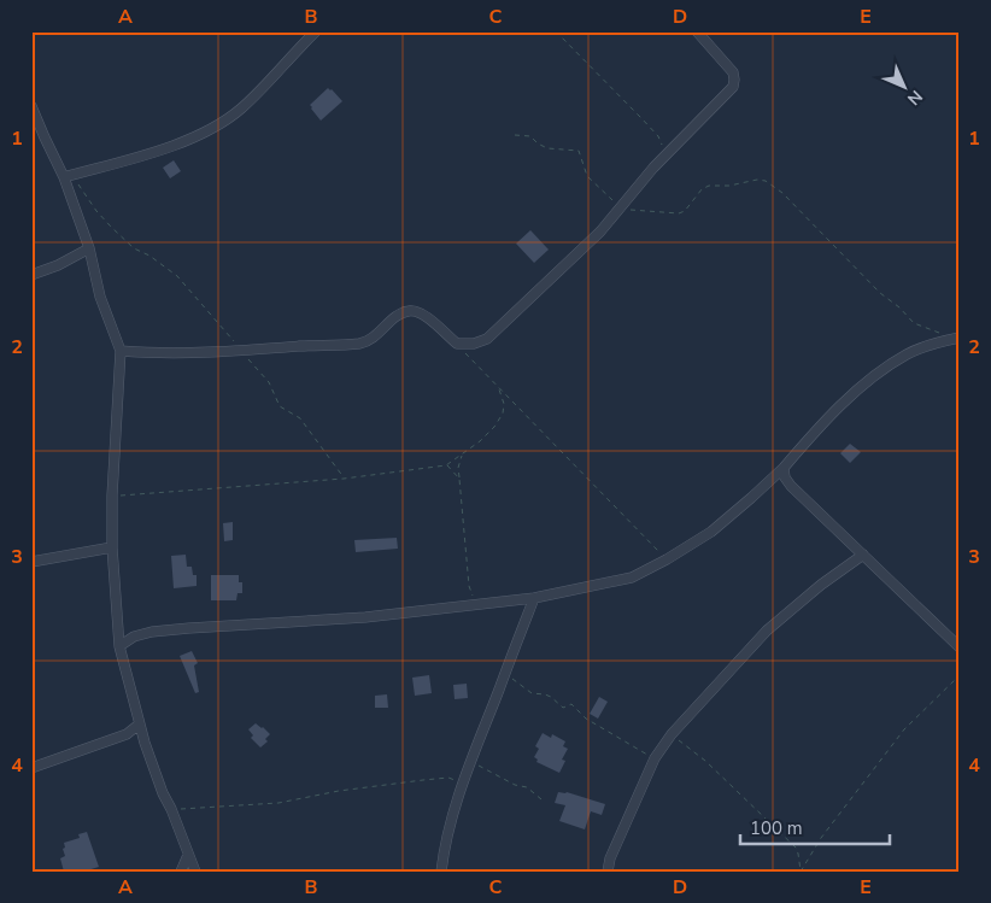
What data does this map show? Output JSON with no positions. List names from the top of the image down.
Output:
{
  "scale_bar": "100 m",
  "north": "bottom right",
  "grid": {
    "columns": [
      "A",
      "B",
      "C",
      "D",
      "E"
    ],
    "rows": [
      "1",
      "2",
      "3",
      "4"
    ]
  }
}
